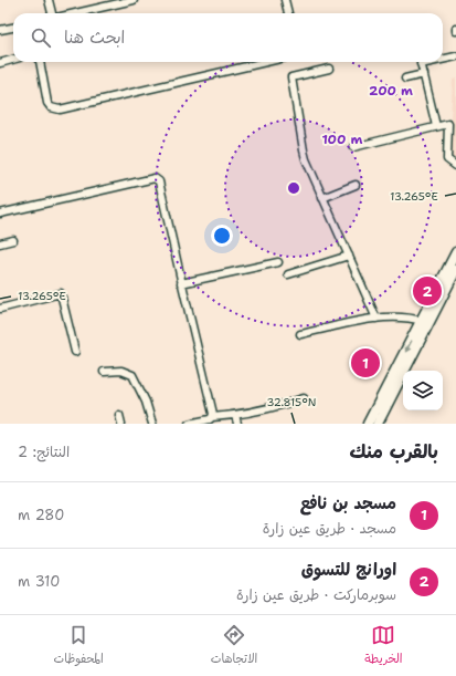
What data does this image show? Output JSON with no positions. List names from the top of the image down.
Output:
{
  "page": {
    "search": "ابحث هنا",
    "pins": ["2", "1"],
    "heading": ["بالقرب منك", "النتائج: 2"],
    "list": [
      {
        "mark": "1",
        "name": "مسجد بن نافع",
        "note": "مسجد · طريق عين زارة",
        "value": "280 m"
      },
      {
        "mark": "2",
        "name": "اورانج للتسوق",
        "note": "سوبرماركت · طريق عين زارة",
        "value": "310 m"
      }
    ],
    "nav": ["الخريطة", "الاتجاهات", "المحفوظات"]
  },
  "coordinates": ["13.265°E", "32.815°N"],
  "rings": ["200 m", "100 m"]
}
